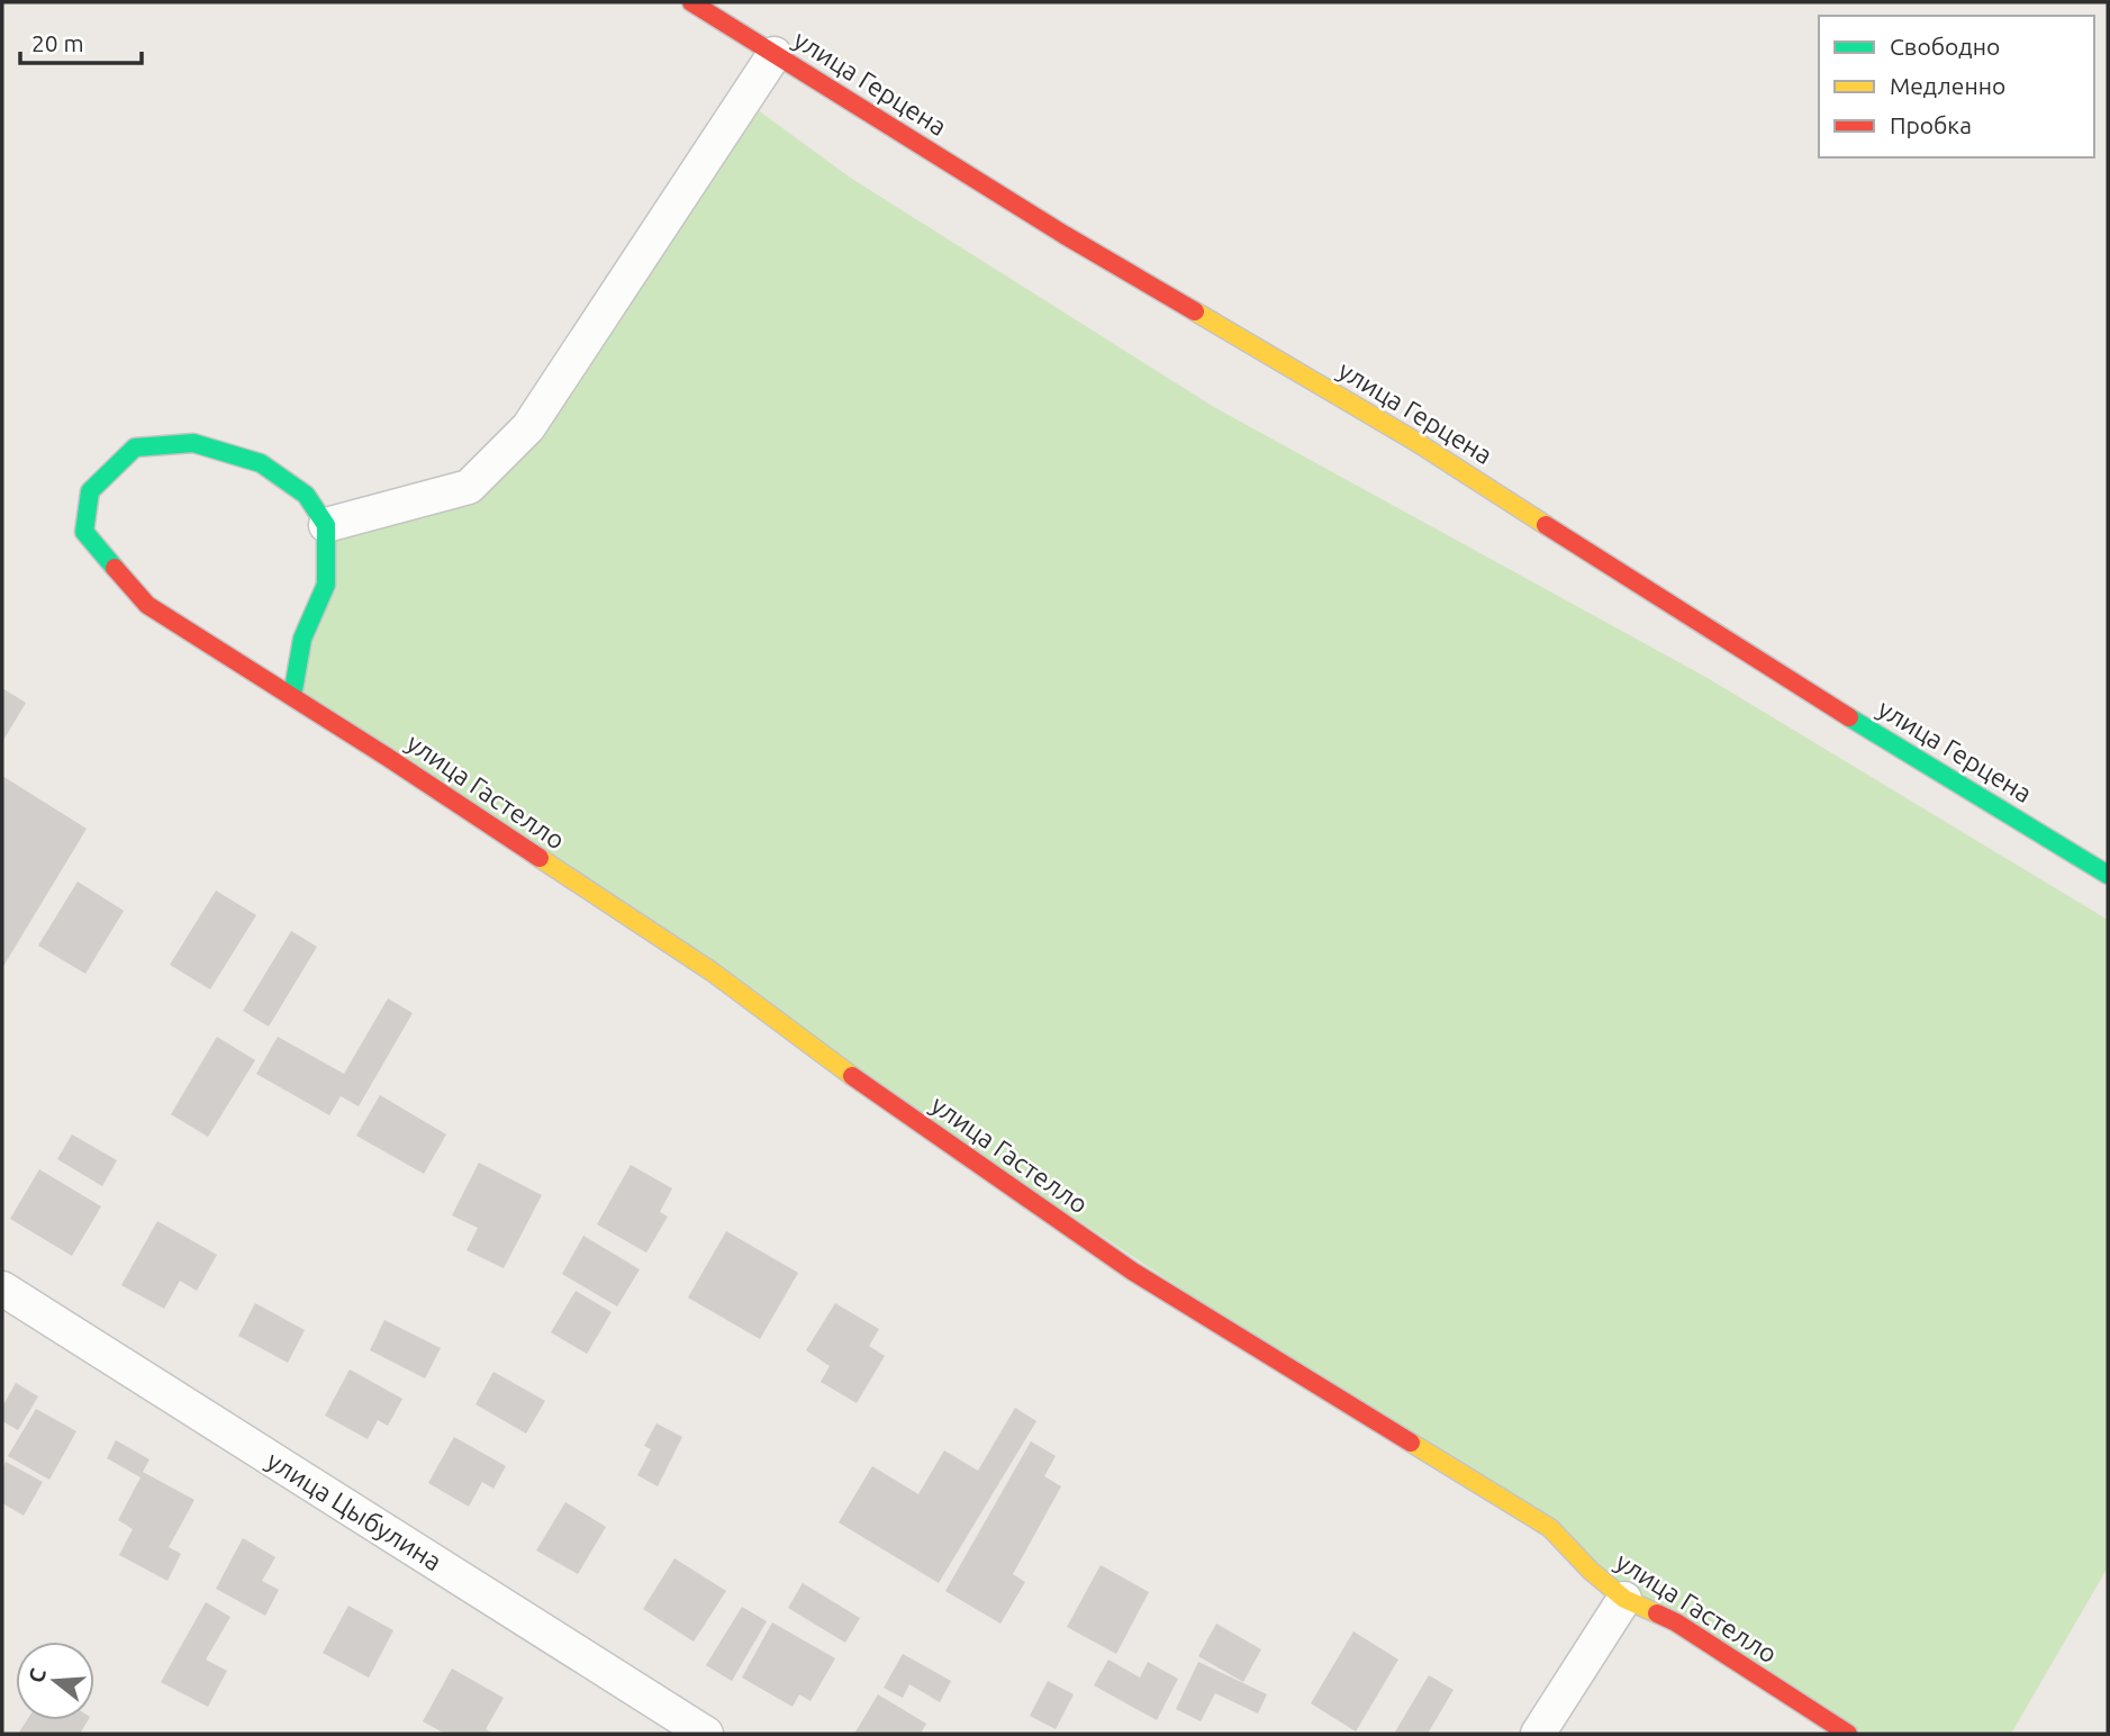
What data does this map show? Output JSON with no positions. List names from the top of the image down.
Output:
{
  "streets": {
    "street": ["улица Герцена", "улица Гастелло", "улица Цыбулина"]
  },
  "legend": ["Свободно", "Медленно", "Пробка"],
  "scale_bar": "20 m",
  "north": "left"
}
